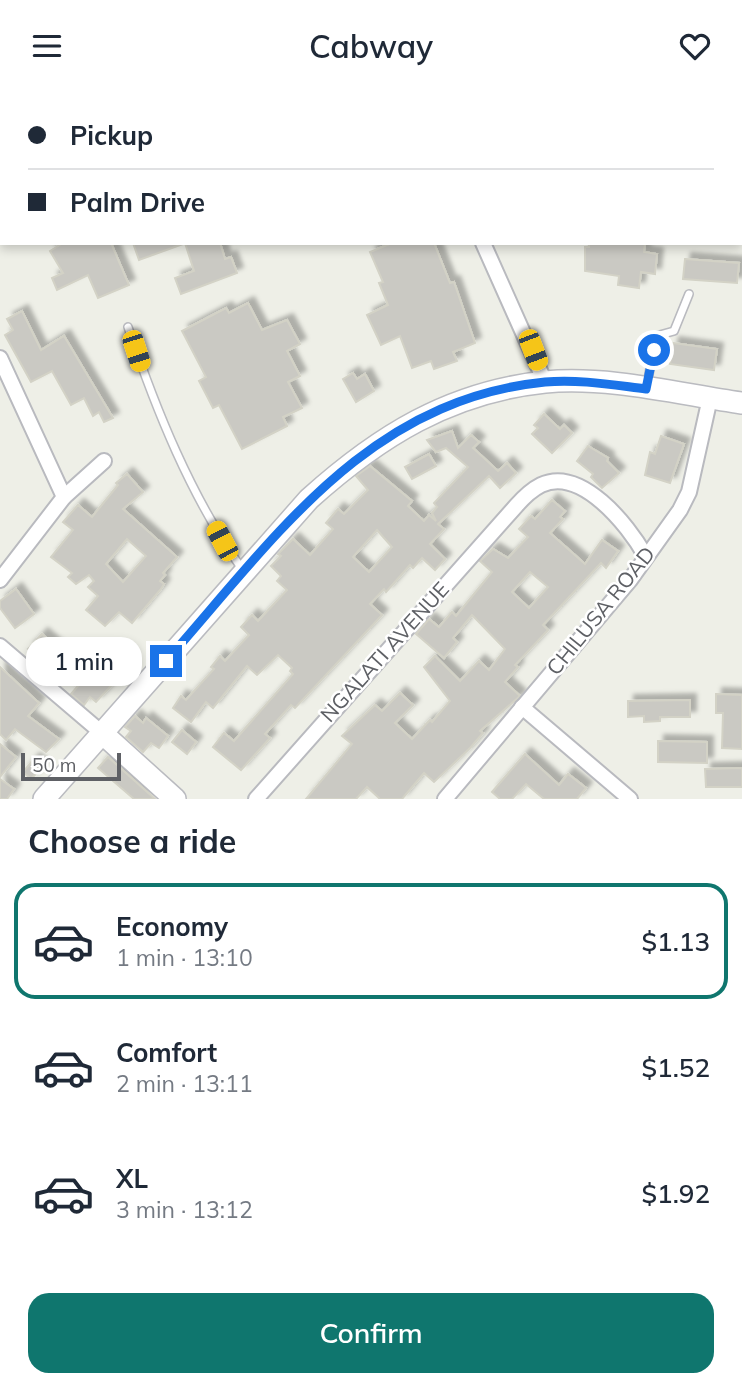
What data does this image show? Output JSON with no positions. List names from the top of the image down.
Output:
{
  "streets": {
    "street": ["CHILUSA ROAD", "NGALATI AVENUE"]
  },
  "crossings": [
    ["CHILUSA ROAD", "NGALATI AVENUE"]
  ],
  "scale_bar": "50 m",
  "page": {
    "header": "Cabway",
    "banner": ["Pickup", "Palm Drive"],
    "bubble": "1 min",
    "scale": "50 m",
    "heading": "Choose a ride",
    "list": [
      {
        "name": "Economy",
        "note": "1 min · 13:10",
        "value": "$1.13"
      },
      {
        "name": "Comfort",
        "note": "2 min · 13:11",
        "value": "$1.52"
      },
      {
        "name": "XL",
        "note": "3 min · 13:12",
        "value": "$1.92"
      }
    ],
    "buttons": "Confirm"
  }
}
